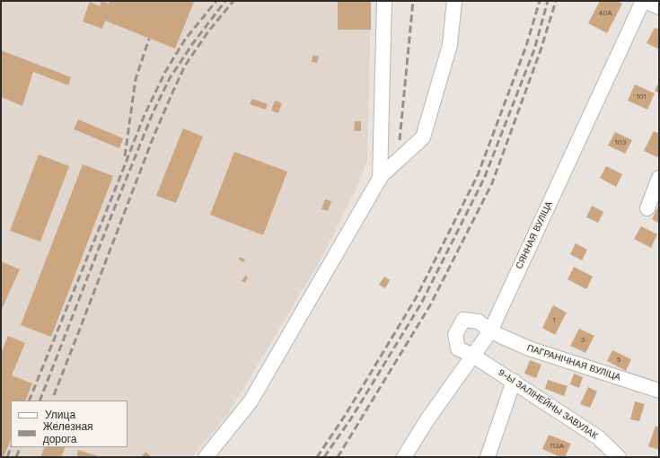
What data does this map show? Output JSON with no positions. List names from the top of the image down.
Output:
{
  "streets": {
    "street": ["СЯННАЯ ВУЛІЦА", "ПАГРАНІЧНАЯ ВУЛІЦА", "9-Ы ЗАЛІНЕЙНЫ ЗАВУЛАК"]
  },
  "crossings": [
    ["СЯННАЯ ВУЛІЦА", "ПАГРАНІЧНАЯ ВУЛІЦА"],
    ["СЯННАЯ ВУЛІЦА", "9-Ы ЗАЛІНЕЙНЫ ЗАВУЛАК"],
    ["ПАГРАНІЧНАЯ ВУЛІЦА", "9-Ы ЗАЛІНЕЙНЫ ЗАВУЛАК"]
  ],
  "house_numbers": [
    "40А",
    "101",
    "103",
    "1",
    "3",
    "5",
    "113А"
  ],
  "legend": ["Улица", "Железная дорога"]
}
